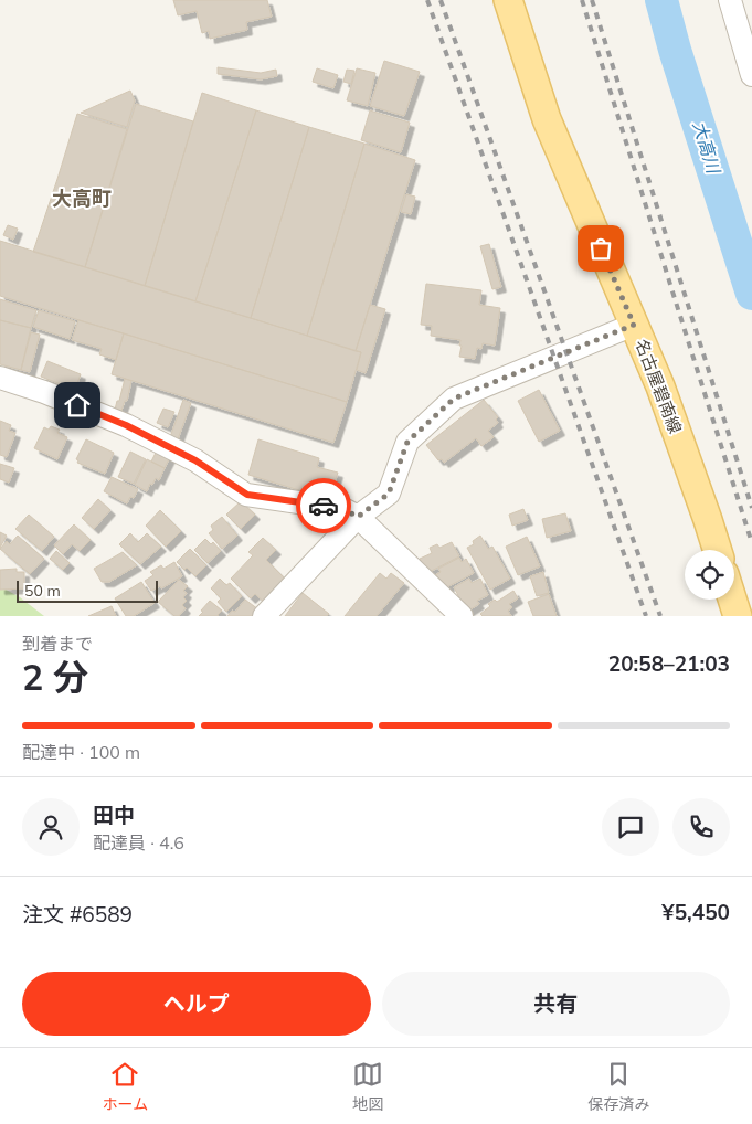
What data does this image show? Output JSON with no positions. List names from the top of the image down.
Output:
{
  "streets": {
    "main road": ["名古屋碧南線"]
  },
  "districts": ["大高町"],
  "water": ["大高川"],
  "scale_bar": "50 m",
  "page": {
    "scale": "50 m",
    "heading": ["2 分", "到着まで", "20:58–21:03"],
    "panel": [
      "田中",
      "配達員 · 4.6",
      "注文 #6589",
      "¥5,450"
    ],
    "bar": "配達中 · 100 m",
    "buttons": ["ヘルプ", "共有"],
    "tabs": ["ホーム", "地図", "保存済み"]
  }
}
